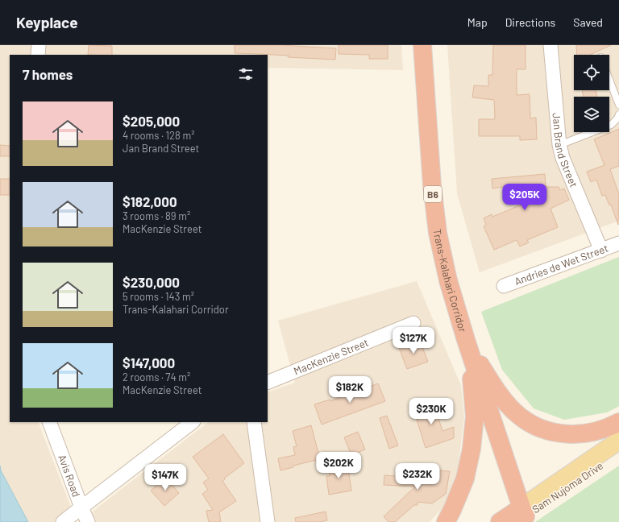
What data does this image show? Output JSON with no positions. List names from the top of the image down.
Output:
{
  "streets": {
    "highway": ["B6", "Trans-Kalahari Corridor"],
    "main road": ["Sam Nujoma Drive"],
    "street": [
      "Jan Brand Street",
      "Andries de Wet Street",
      "MacKenzie Street",
      "Avis Road"
    ]
  },
  "crossings": [
    ["Jan Brand Street", "Andries de Wet Street"],
    ["B6", "Trans-Kalahari Corridor"],
    ["Trans-Kalahari Corridor", "Sam Nujoma Drive"]
  ],
  "page": {
    "header": "Keyplace",
    "nav": ["Map", "Directions", "Saved"],
    "heading": "7 homes",
    "list": [
      {
        "name": "$205,000",
        "note": "4 rooms · 128 m² · Jan Brand Street"
      },
      {
        "name": "$182,000",
        "note": "3 rooms · 89 m² · MacKenzie Street"
      },
      {
        "name": "$230,000",
        "note": "5 rooms · 143 m² · Trans-Kalahari Corridor"
      },
      {
        "name": "$147,000",
        "note": "2 rooms · 74 m² · MacKenzie Street"
      }
    ],
    "price": [
      "$205K",
      "$127K",
      "$182K",
      "$230K",
      "$202K",
      "$232K",
      "$147K"
    ]
  }
}
